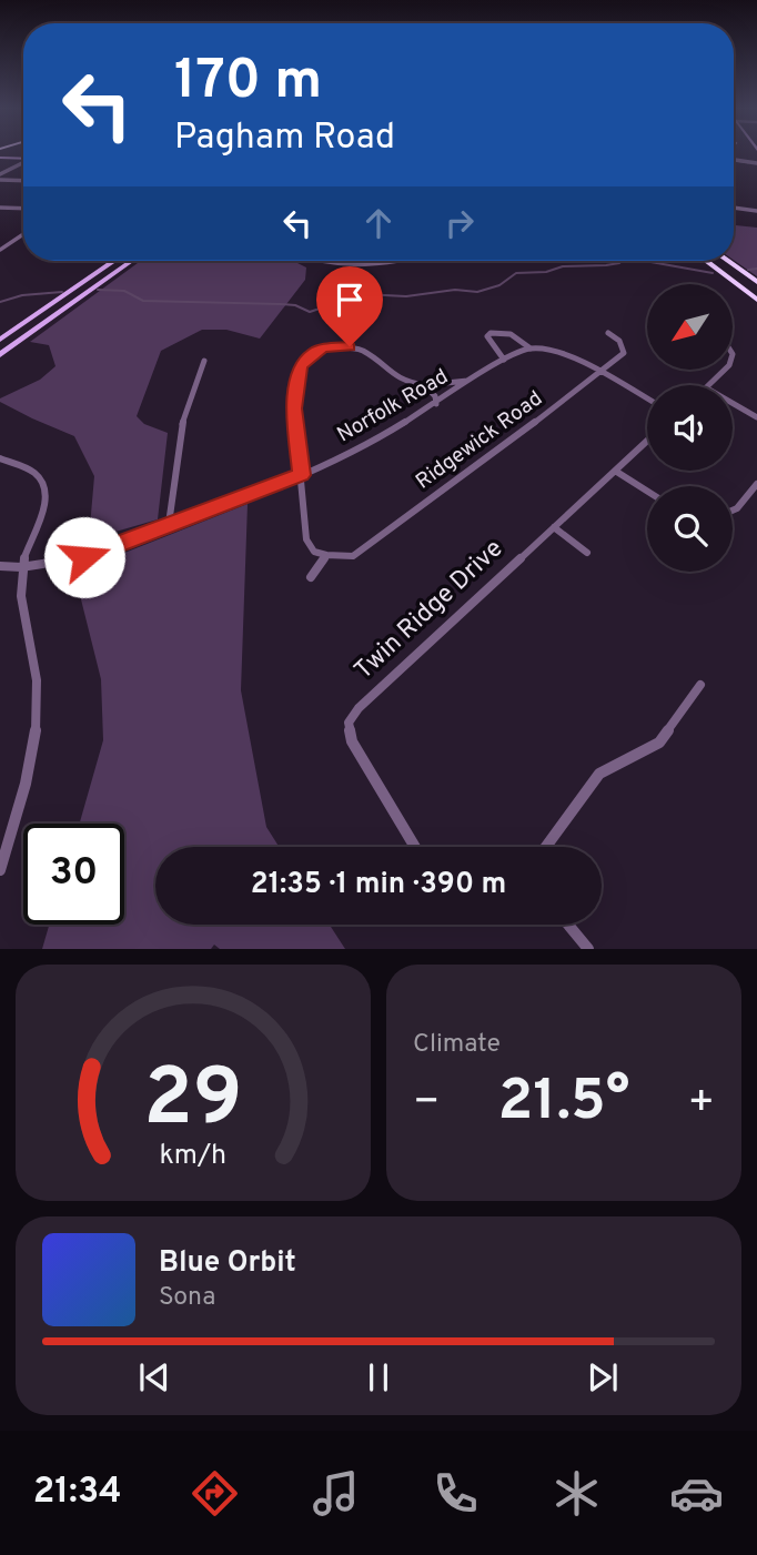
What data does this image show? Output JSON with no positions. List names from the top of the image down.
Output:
{
  "streets": {
    "street": ["Norfolk Road", "Ridgewick Road", "Twin Ridge Drive"]
  },
  "north": "bottom left",
  "page": {
    "turn": ["170 m", "Pagham Road"],
    "limit": "30",
    "trip": "21:35 · 1 min · 390 m",
    "tile": "Climate",
    "heat": ["−", "21.5°", "+"],
    "song": ["Blue Orbit", "Sona"],
    "tabs": "21:34",
    "gauge": ["29", "km/h"]
  }
}
